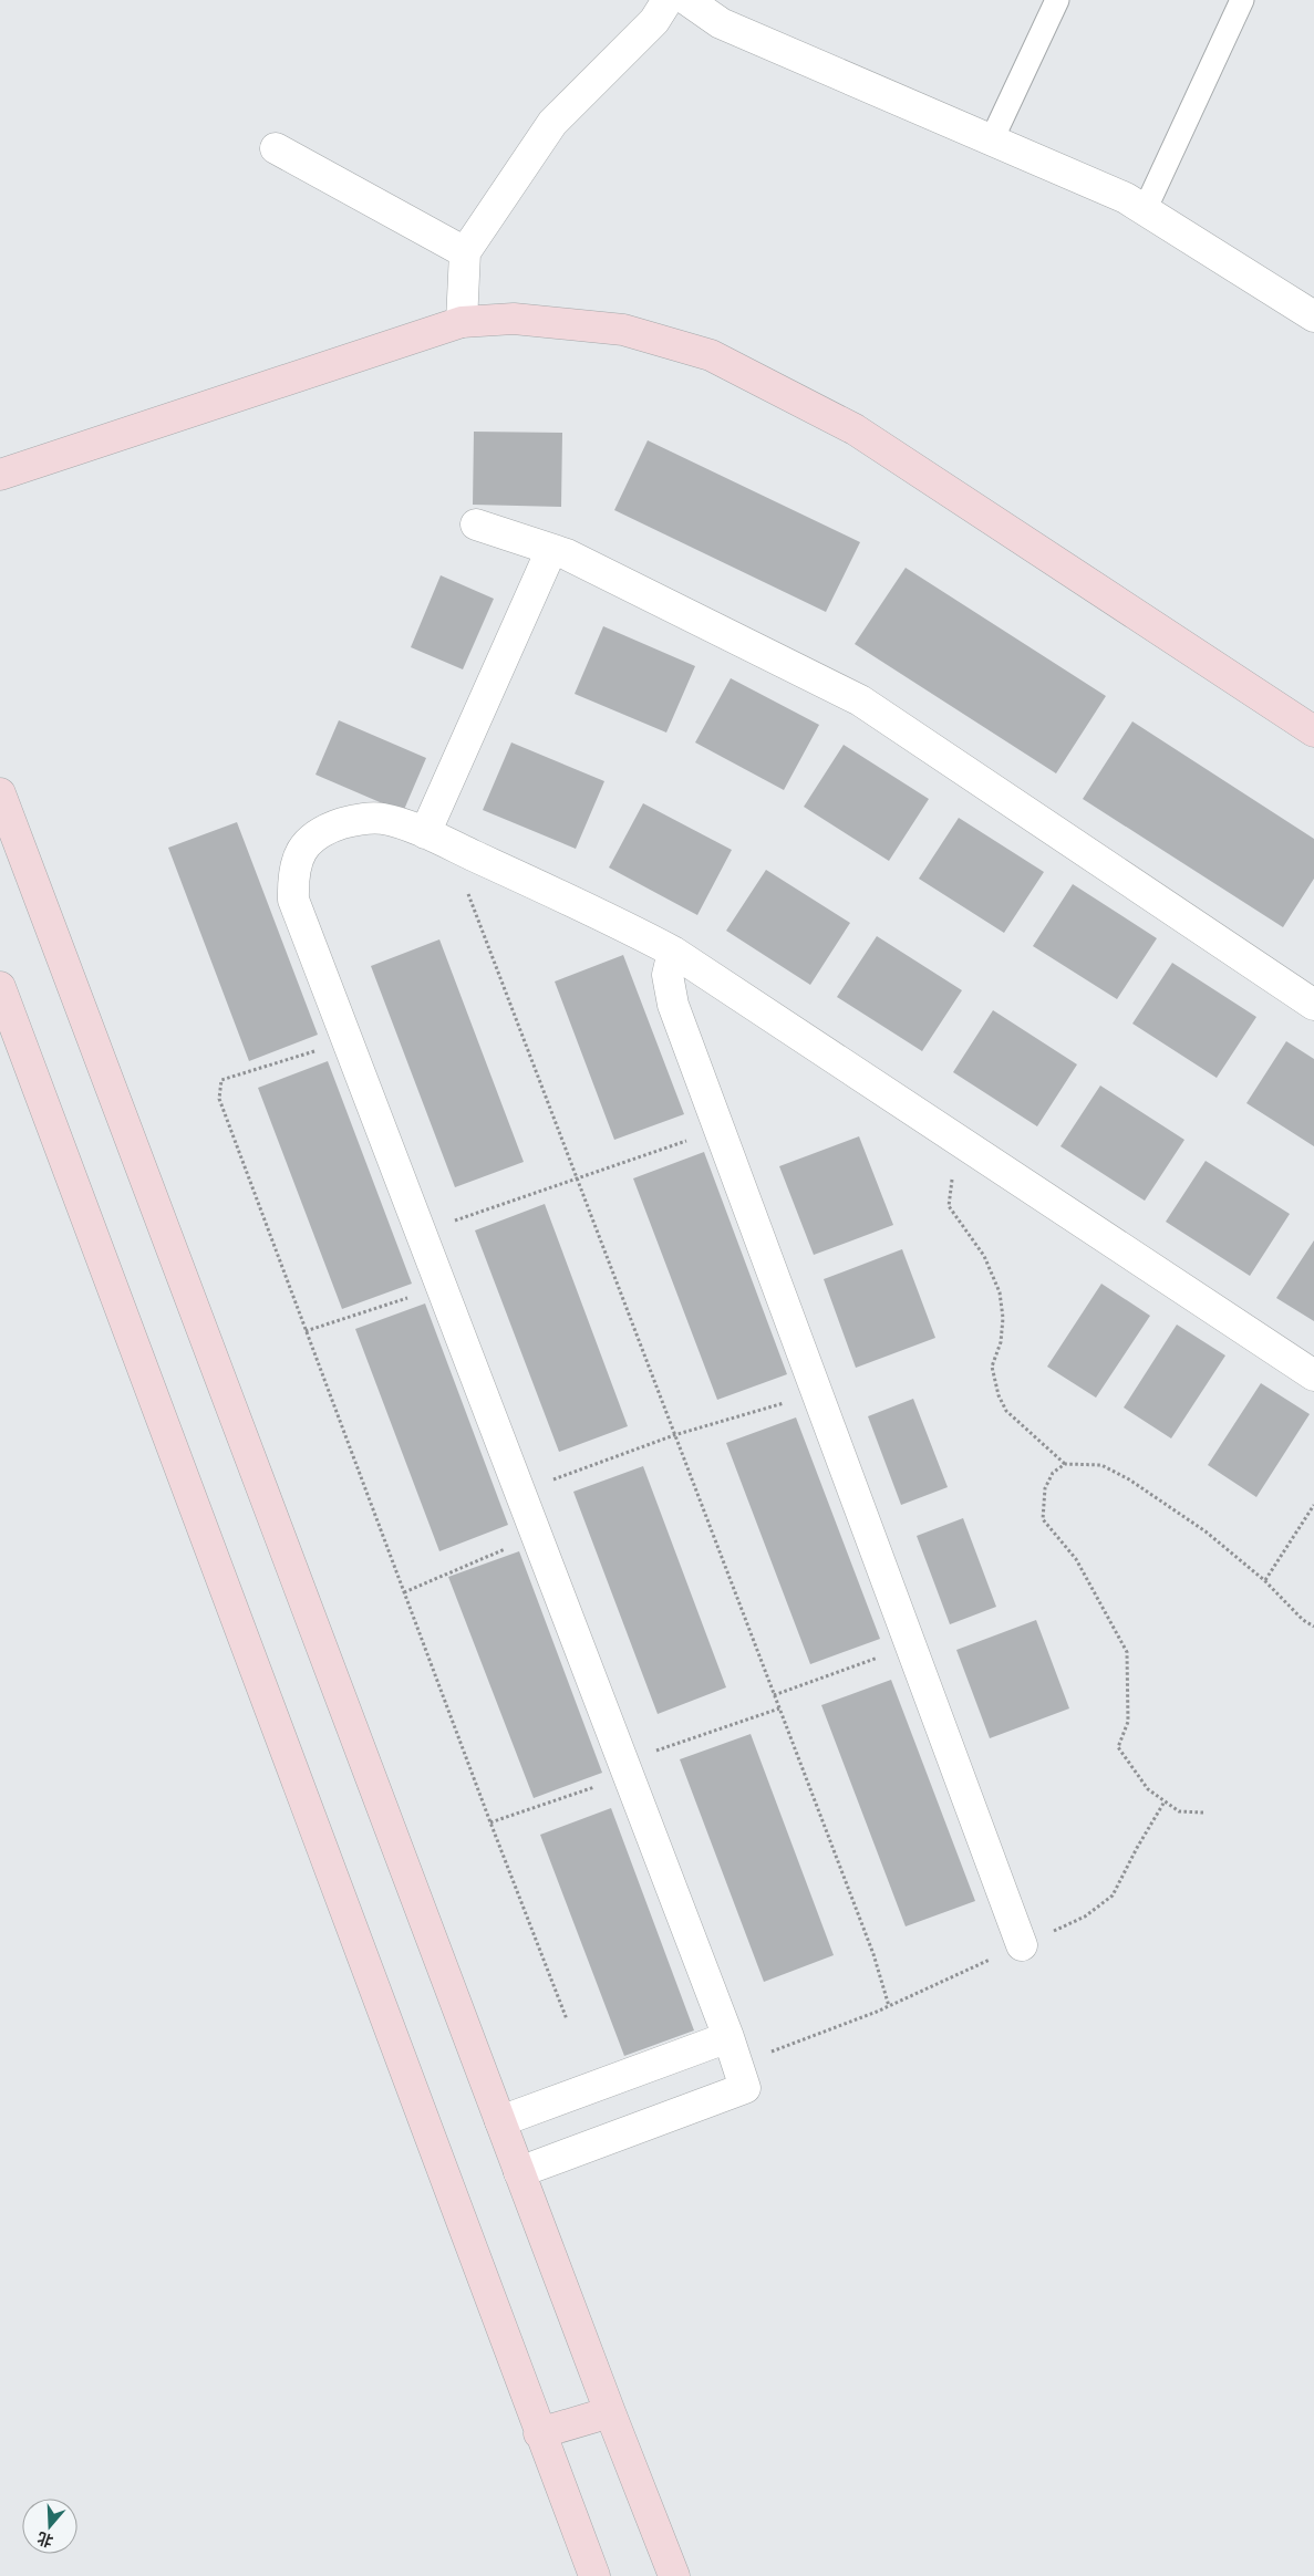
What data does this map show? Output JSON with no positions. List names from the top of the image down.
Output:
{
  "north": "bottom"
}
